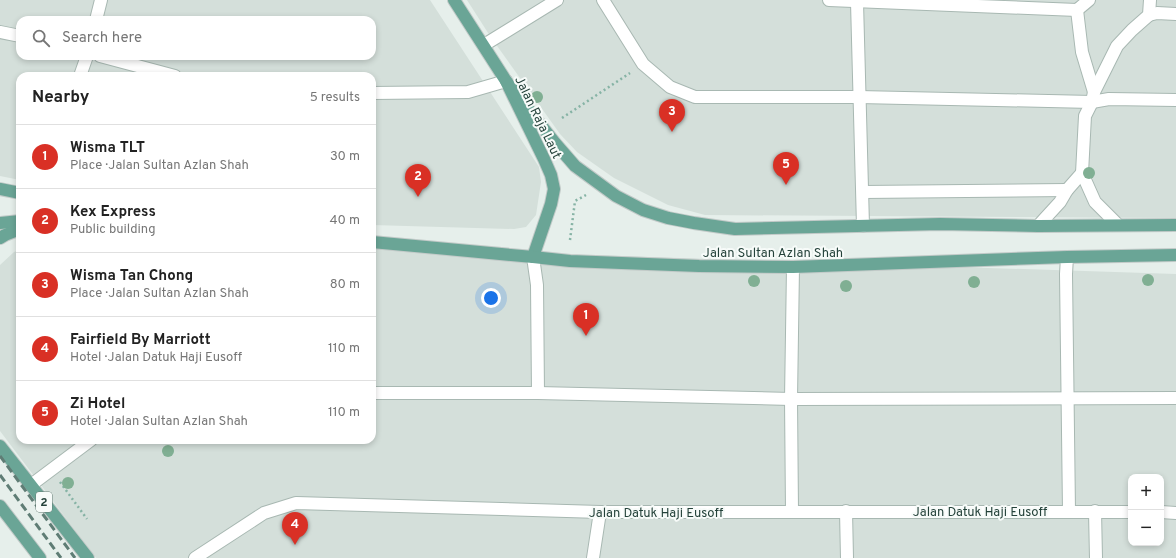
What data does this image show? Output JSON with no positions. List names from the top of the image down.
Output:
{
  "streets": {
    "main road": ["Jalan Raja Laut", "Jalan Sultan Azlan Shah", "2"],
    "street": ["Jalan Datuk Haji Eusoff"]
  },
  "crossings": [
    ["Jalan Raja Laut", "Jalan Sultan Azlan Shah"]
  ],
  "page": {
    "search": "Search here",
    "heading": ["Nearby", "5 results"],
    "pins": [
      "3",
      "5",
      "2",
      "1",
      "4"
    ],
    "list": [
      {
        "mark": "1",
        "name": "Wisma TLT",
        "note": "Place · Jalan Sultan Azlan Shah",
        "value": "30 m"
      },
      {
        "mark": "2",
        "name": "Kex Express",
        "note": "Public building",
        "value": "40 m"
      },
      {
        "mark": "3",
        "name": "Wisma Tan Chong",
        "note": "Place · Jalan Sultan Azlan Shah",
        "value": "80 m"
      },
      {
        "mark": "4",
        "name": "Fairfield By Marriott",
        "note": "Hotel · Jalan Datuk Haji Eusoff",
        "value": "110 m"
      },
      {
        "mark": "5",
        "name": "Zi Hotel",
        "note": "Hotel · Jalan Sultan Azlan Shah",
        "value": "110 m"
      }
    ],
    "map_buttons": ["+", "−"]
  }
}
